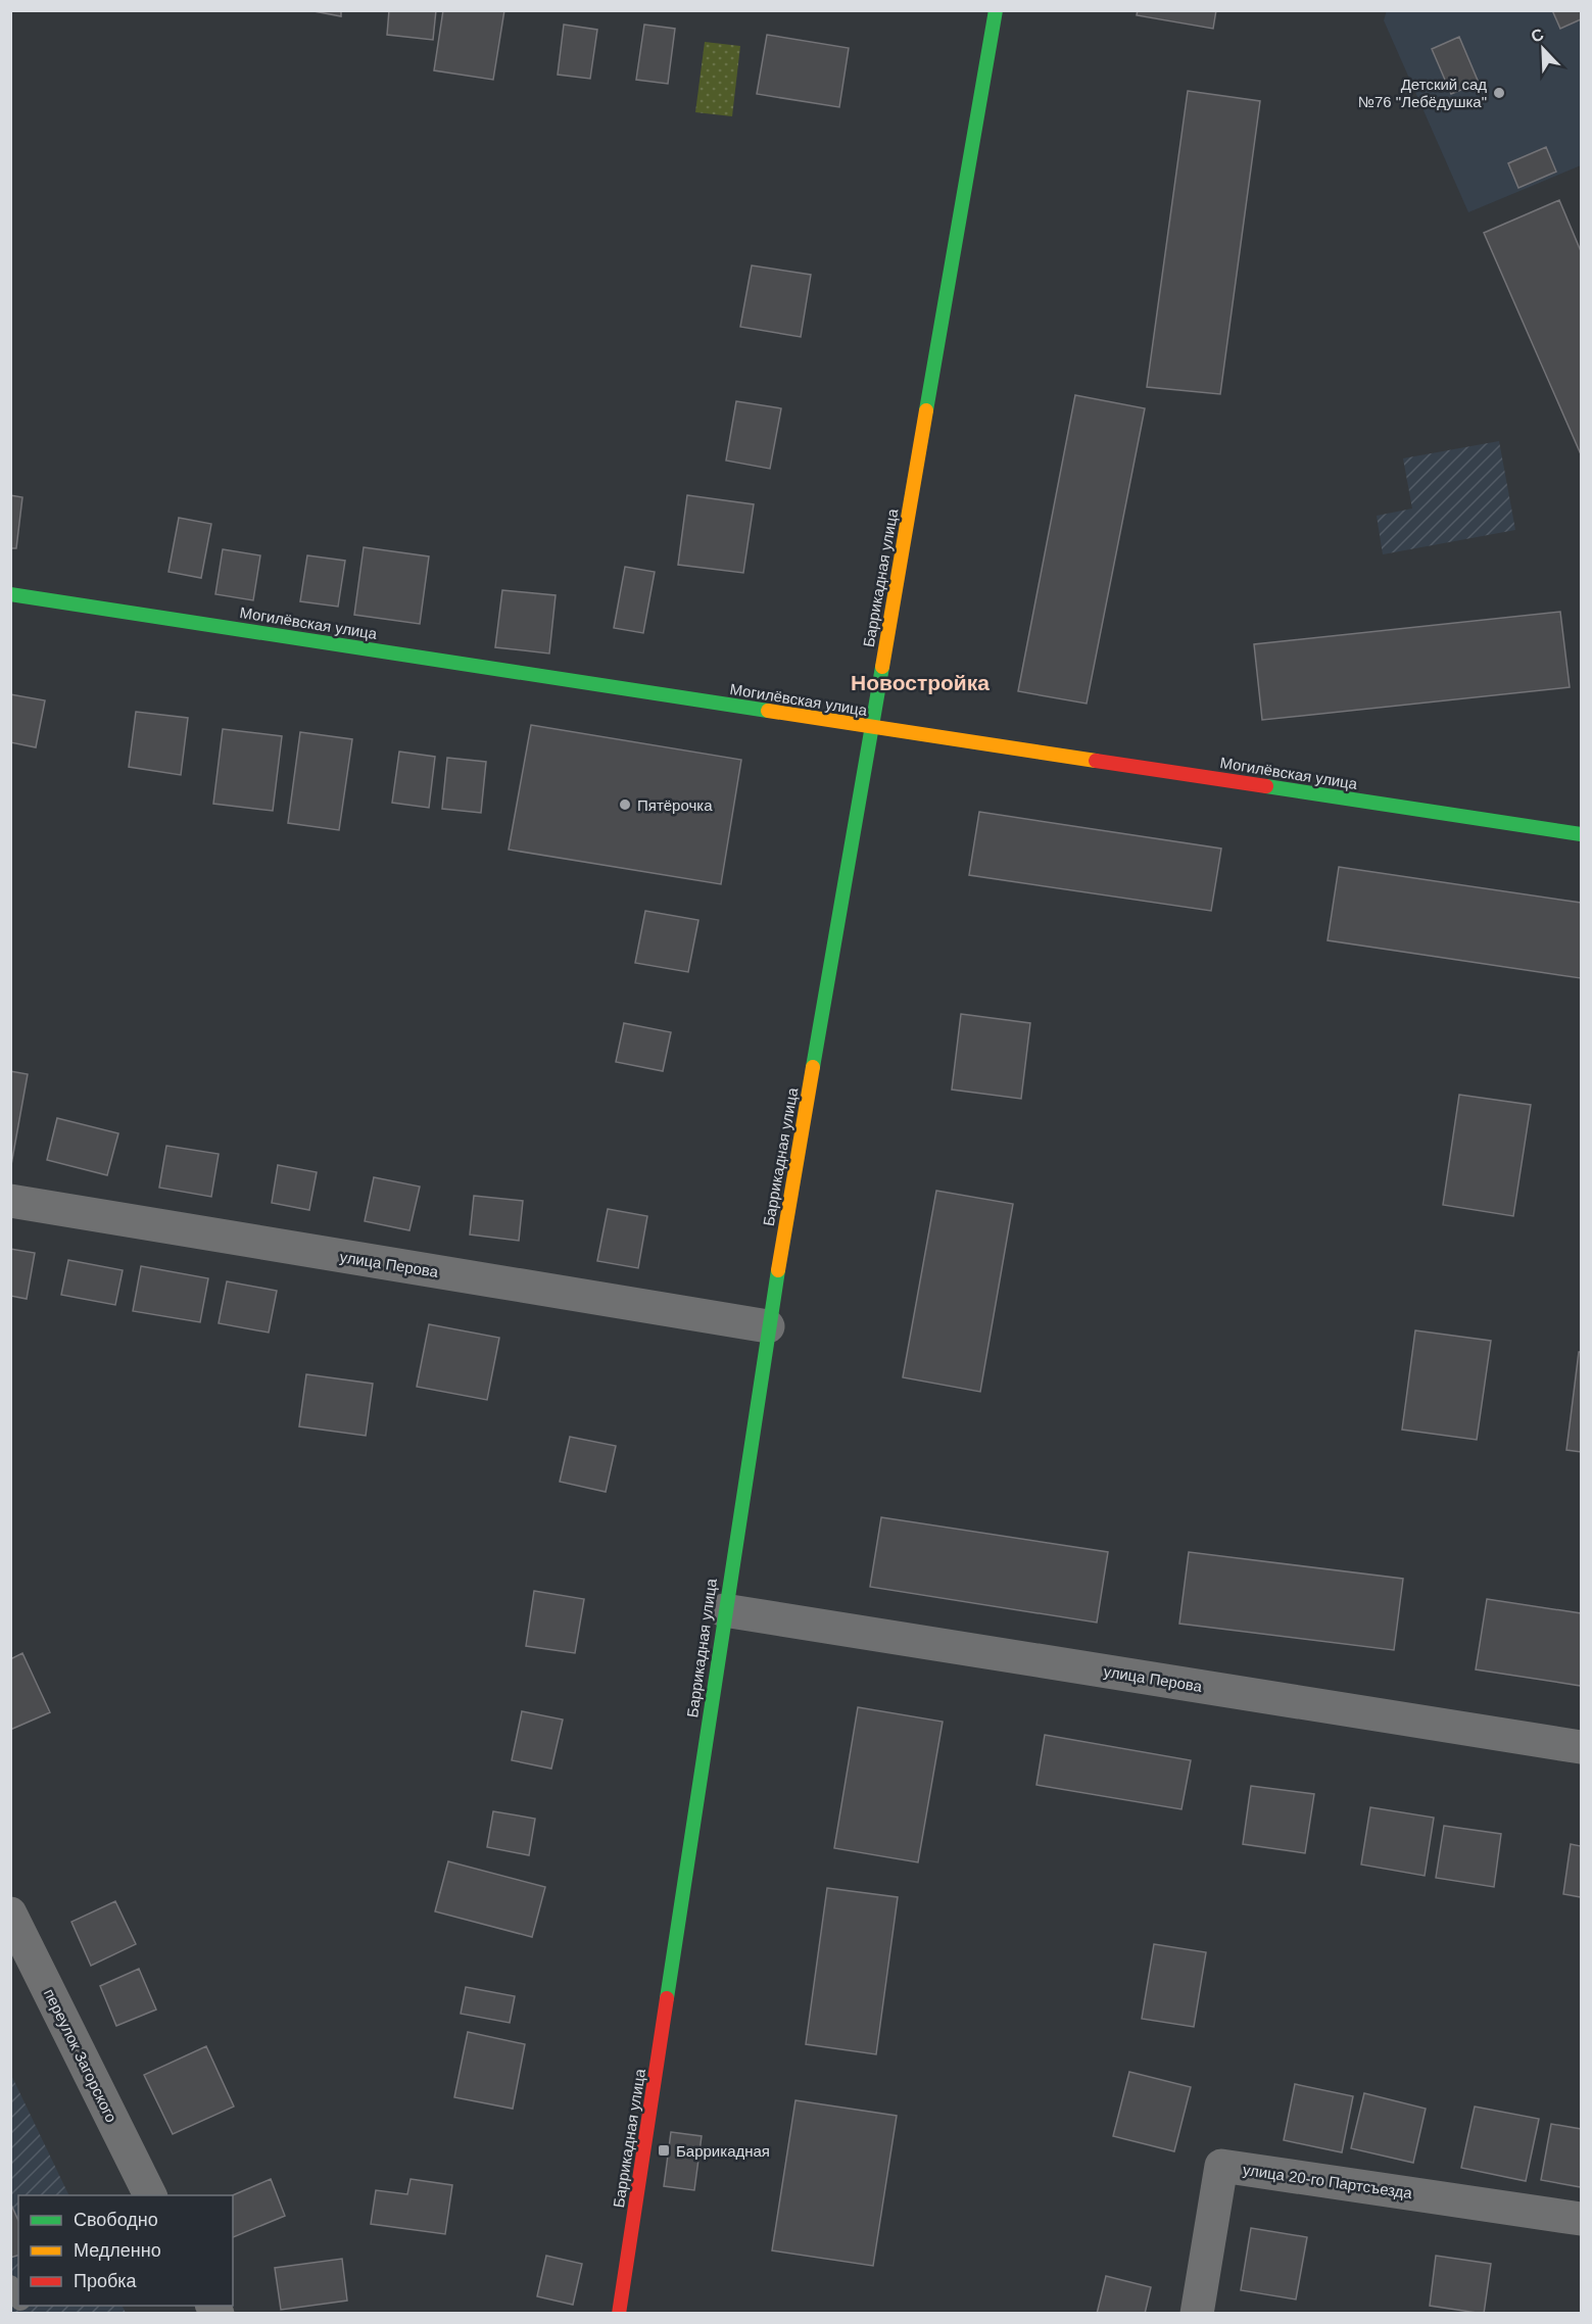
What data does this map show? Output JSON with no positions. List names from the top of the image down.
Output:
{
  "streets": {
    "main road": ["Баррикадная улица", "Могилёвская улица"],
    "street": ["улица Перова", "переулок Загорского", "улица 20-го Партсъезда"]
  },
  "crossings": [
    ["Баррикадная улица", "Могилёвская улица"],
    ["Баррикадная улица", "улица Перова"]
  ],
  "districts": ["Новостройка"],
  "places": {
    "other": ["Детский сад №76 \"Лебёдушка\"", "Пятёрочка"],
    "transit": ["Баррикадная"]
  },
  "legend": ["Свободно", "Медленно", "Пробка"],
  "north": "top left"
}
